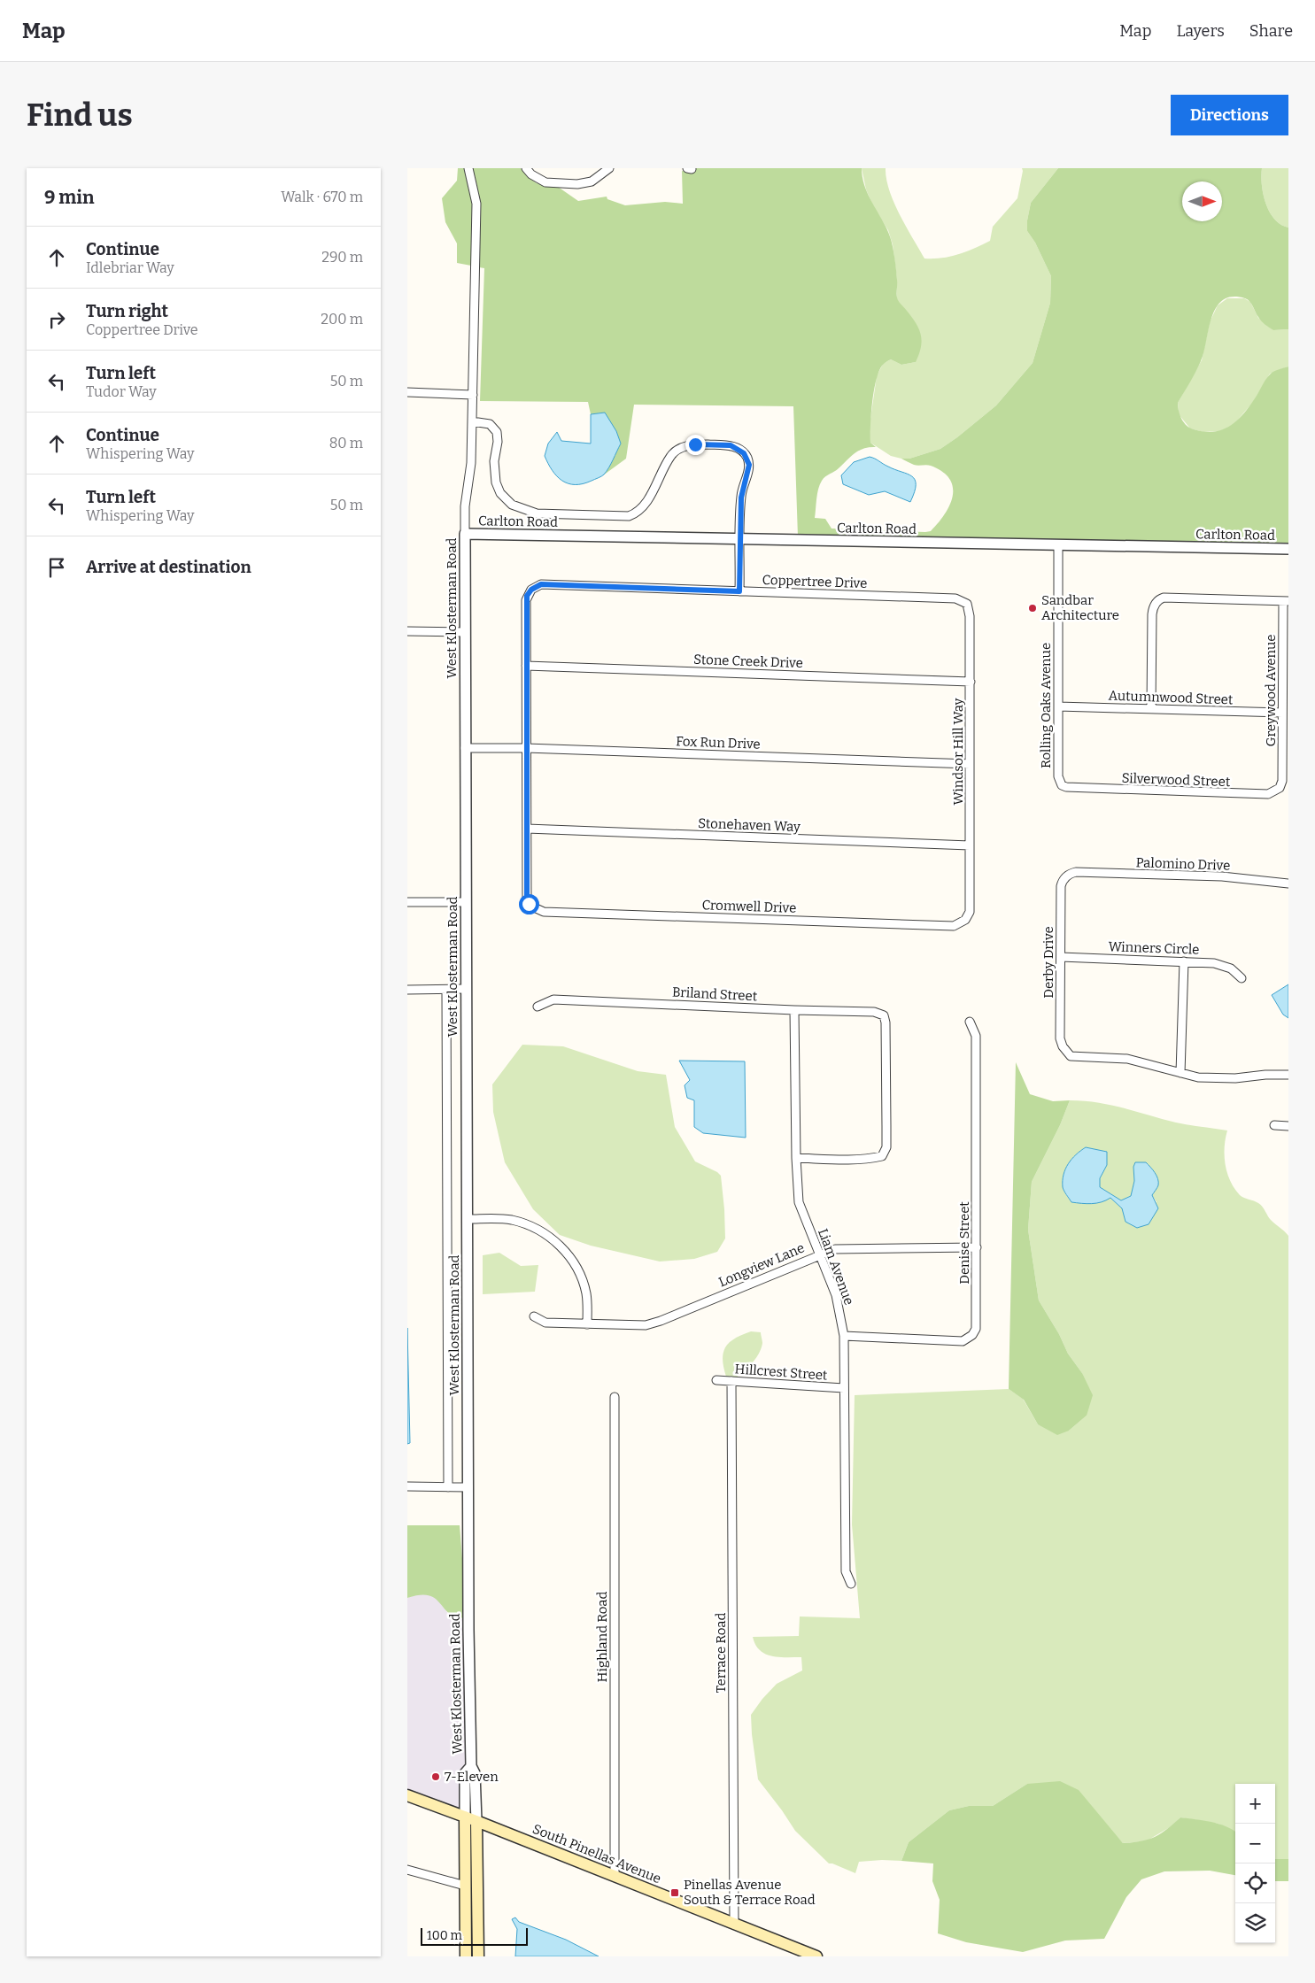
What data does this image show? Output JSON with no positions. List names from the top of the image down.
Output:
{
  "streets": {
    "main road": ["South Pinellas Avenue"],
    "street": [
      "Carlton Road",
      "Coppertree Drive",
      "West Klosterman Road",
      "Stone Creek Drive",
      "Greywood Avenue",
      "Autumnwood Street",
      "Rolling Oaks Avenue",
      "Fox Run Drive",
      "Windsor Hill Way",
      "Silverwood Street",
      "Stonehaven Way",
      "Palomino Drive",
      "Cromwell Drive",
      "Winners Circle",
      "Derby Drive",
      "Briland Street",
      "Denise Street",
      "Longview Lane",
      "Liam Avenue",
      "Hillcrest Street",
      "Highland Road",
      "Terrace Road"
    ]
  },
  "crossings": [
    ["Carlton Road", "West Klosterman Road"],
    ["Carlton Road", "Rolling Oaks Avenue"],
    ["Coppertree Drive", "Stone Creek Drive"],
    ["Coppertree Drive", "Windsor Hill Way"],
    ["West Klosterman Road", "Fox Run Drive"],
    ["West Klosterman Road", "South Pinellas Avenue"],
    ["Stone Creek Drive", "Windsor Hill Way"],
    ["Greywood Avenue", "Autumnwood Street"],
    ["Greywood Avenue", "Silverwood Street"],
    ["Autumnwood Street", "Rolling Oaks Avenue"],
    ["Rolling Oaks Avenue", "Silverwood Street"],
    ["Fox Run Drive", "Windsor Hill Way"],
    ["Windsor Hill Way", "Stonehaven Way"],
    ["Windsor Hill Way", "Cromwell Drive"],
    ["Stonehaven Way", "Cromwell Drive"],
    ["Palomino Drive", "Derby Drive"],
    ["Winners Circle", "Derby Drive"],
    ["Briland Street", "Liam Avenue"],
    ["Denise Street", "Longview Lane"],
    ["Denise Street", "Liam Avenue"],
    ["Longview Lane", "Liam Avenue"],
    ["Liam Avenue", "Hillcrest Street"],
    ["Hillcrest Street", "Terrace Road"],
    ["Highland Road", "South Pinellas Avenue"],
    ["Terrace Road", "South Pinellas Avenue"]
  ],
  "places": {
    "other": ["Sandbar Architecture", "7-Eleven"],
    "transit": ["Pinellas Avenue South & Terrace Road"]
  },
  "scale_bar": "100 m",
  "north": "right",
  "page": {
    "header": "Map",
    "nav": ["Map", "Layers", "Share"],
    "buttons": "Directions",
    "title": "Find us",
    "heading": ["9 min", "Walk · 670 m"],
    "list": [
      ["Continue", "Idlebriar Way", "290 m"],
      ["Turn right", "Coppertree Drive", "200 m"],
      ["Turn left", "Tudor Way", "50 m"],
      ["Continue", "Whispering Way", "80 m"],
      ["Turn left", "Whispering Way", "50 m"],
      "Arrive at destination"
    ],
    "map_buttons": ["+", "−"],
    "scale": "100 m"
  }
}
